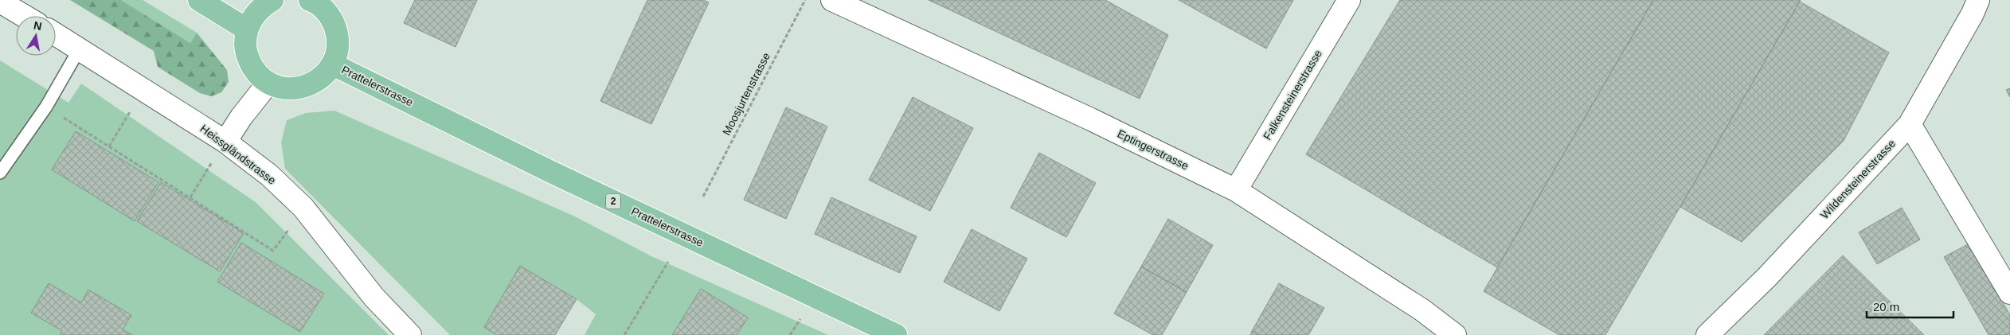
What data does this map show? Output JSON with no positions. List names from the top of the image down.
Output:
{
  "streets": {
    "main road": ["Prattelerstrasse", "2"],
    "street": [
      "Falkensteinerstrasse",
      "Eptingerstrasse",
      "Heissgländstrasse",
      "Wildensteinerstrasse"
    ],
    "path": ["Moosjurtenstrasse"]
  },
  "crossings": [
    ["Falkensteinerstrasse", "Eptingerstrasse"]
  ],
  "scale_bar": "20 m",
  "north": "top"
}
